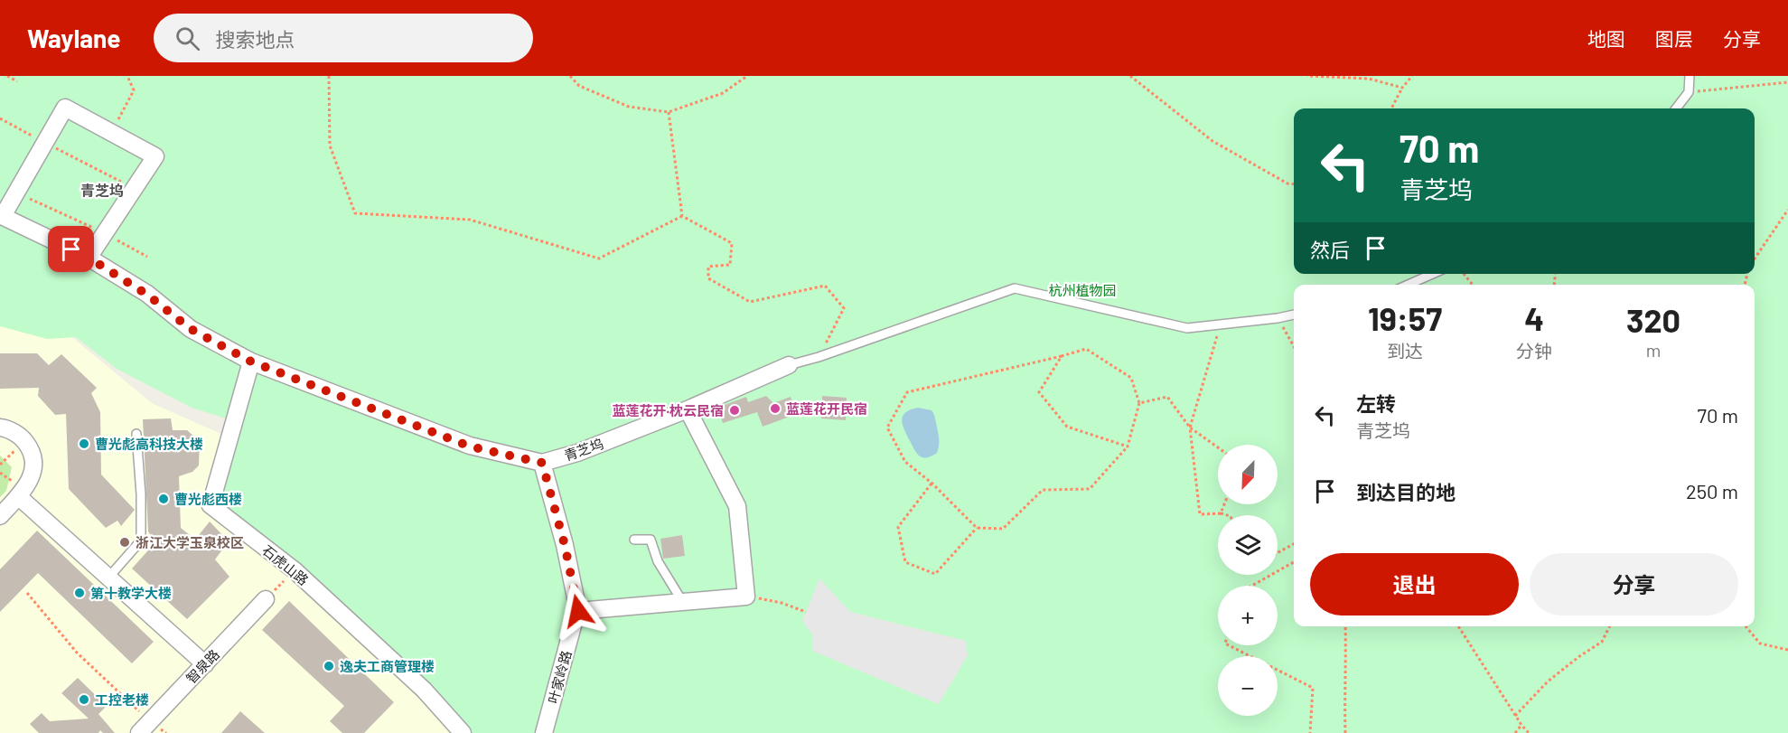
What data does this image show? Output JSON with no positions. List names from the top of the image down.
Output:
{
  "streets": {
    "street": [
      "青芝坞",
      "石虎山路",
      "智泉路",
      "叶家岭路"
    ]
  },
  "crossings": [
    ["青芝坞", "石虎山路"],
    ["青芝坞", "叶家岭路"]
  ],
  "districts": ["青芝坞"],
  "parks": ["杭州植物园"],
  "places": [
    "蓝莲花开民宿",
    "蓝莲花开·枕云民宿",
    "曹光彪高科技大楼",
    "曹光彪西楼",
    "浙江大学玉泉校区",
    "第十教学大楼",
    "逸夫工商管理楼",
    "工控老楼"
  ],
  "north": "bottom left",
  "page": {
    "header": "Waylane",
    "search": "搜索地点",
    "nav": ["地图", "图层", "分享"],
    "turn": ["70 m", "青芝坞"],
    "then": "然后",
    "eta": [
      "19:57",
      "到达",
      "4",
      "分钟",
      "320",
      "m"
    ],
    "list": [
      {
        "name": "左转",
        "note": "青芝坞",
        "value": "70 m"
      },
      {
        "name": "到达目的地",
        "value": "250 m"
      }
    ],
    "map_buttons": ["+", "−"],
    "buttons": ["退出", "分享"]
  }
}
